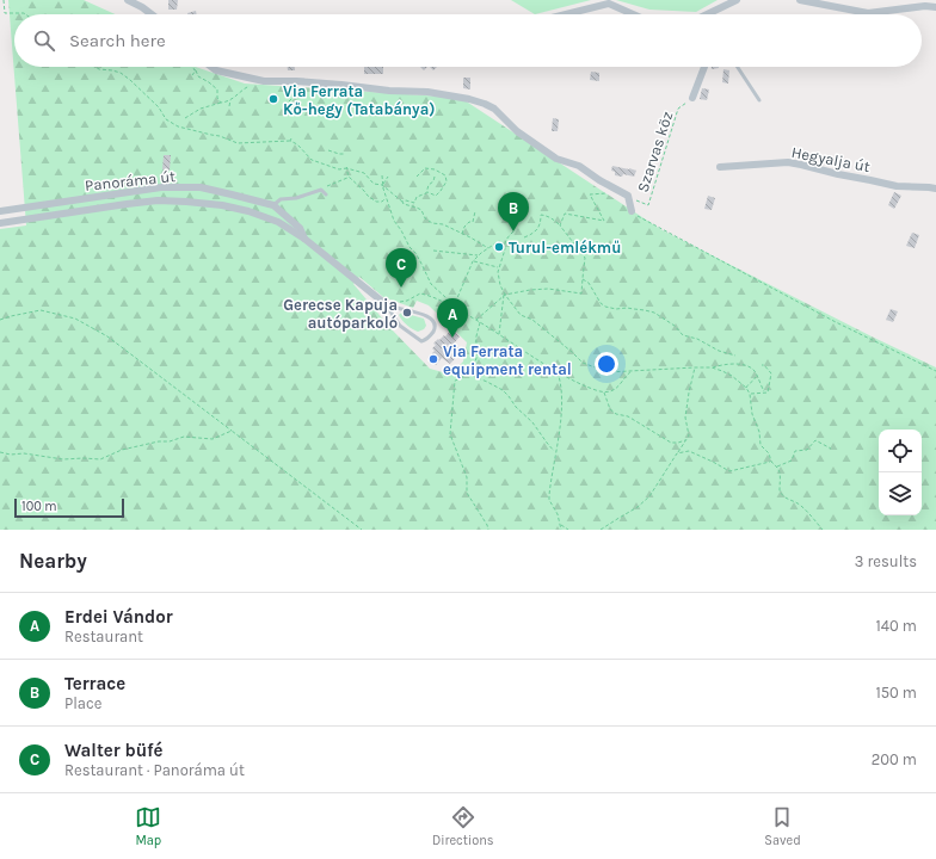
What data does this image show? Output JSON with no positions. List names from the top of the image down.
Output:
{
  "streets": {
    "street": ["Hegyalja út", "Panoráma út"],
    "path": ["Szarvas köz"]
  },
  "places": [
    "Via Ferrata Kő-hegy (Tatabánya)",
    "Turul-emlékmű",
    "Gerecse Kapuja autóparkoló",
    "Via Ferrata equipment rental"
  ],
  "scale_bar": "100 m",
  "page": {
    "search": "Search here",
    "pins": ["B", "C", "A"],
    "scale": "100 m",
    "heading": ["Nearby", "3 results"],
    "list": [
      {
        "mark": "A",
        "name": "Erdei Vándor",
        "note": "Restaurant",
        "value": "140 m"
      },
      {
        "mark": "B",
        "name": "Terrace",
        "note": "Place",
        "value": "150 m"
      },
      {
        "mark": "C",
        "name": "Walter büfé",
        "note": "Restaurant · Panoráma út",
        "value": "200 m"
      }
    ],
    "nav": ["Map", "Directions", "Saved"]
  }
}
